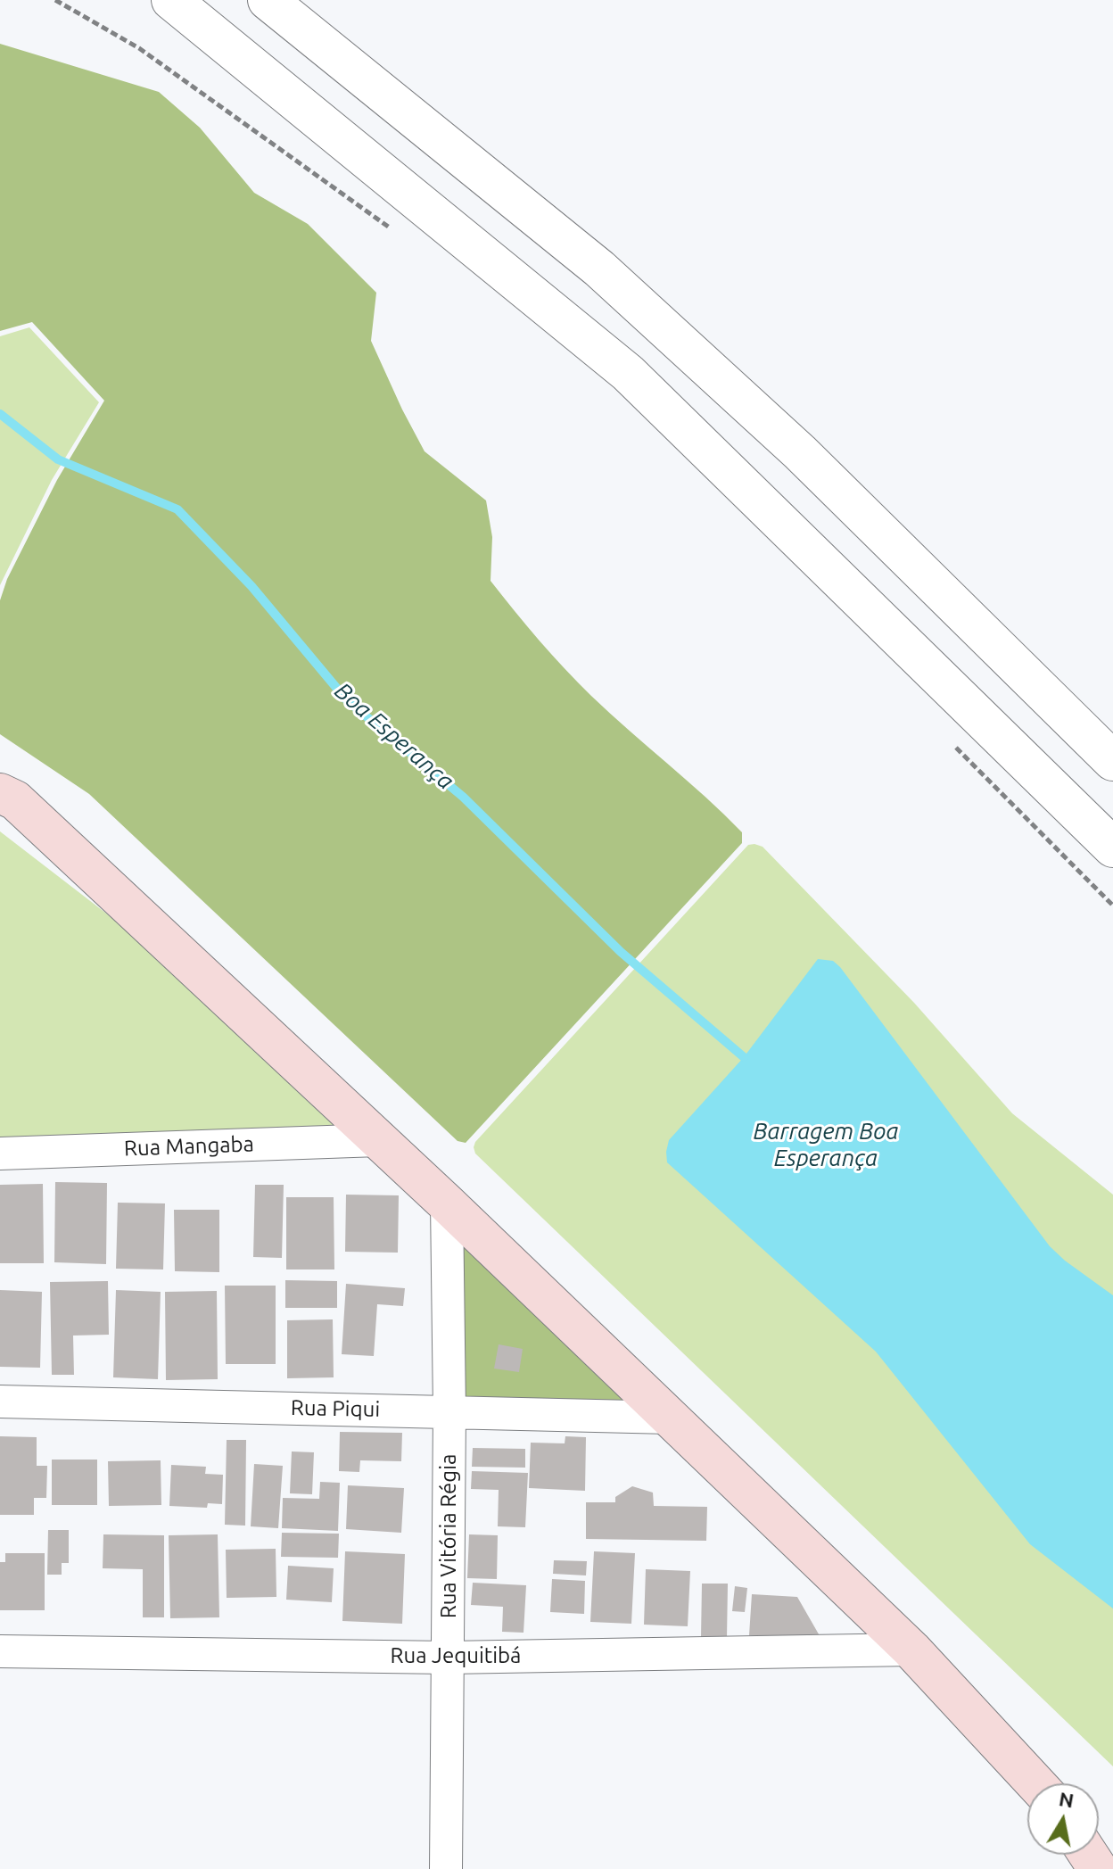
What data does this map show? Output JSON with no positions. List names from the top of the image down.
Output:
{
  "streets": {
    "street": [
      "Rua Mangaba",
      "Rua Piqui",
      "Rua Vitória Régia",
      "Rua Jequitibá"
    ]
  },
  "crossings": [
    ["Rua Piqui", "Rua Vitória Régia"],
    ["Rua Vitória Régia", "Rua Jequitibá"]
  ],
  "water": ["Boa Esperança", "Barragem Boa Esperança"],
  "north": "top"
}
